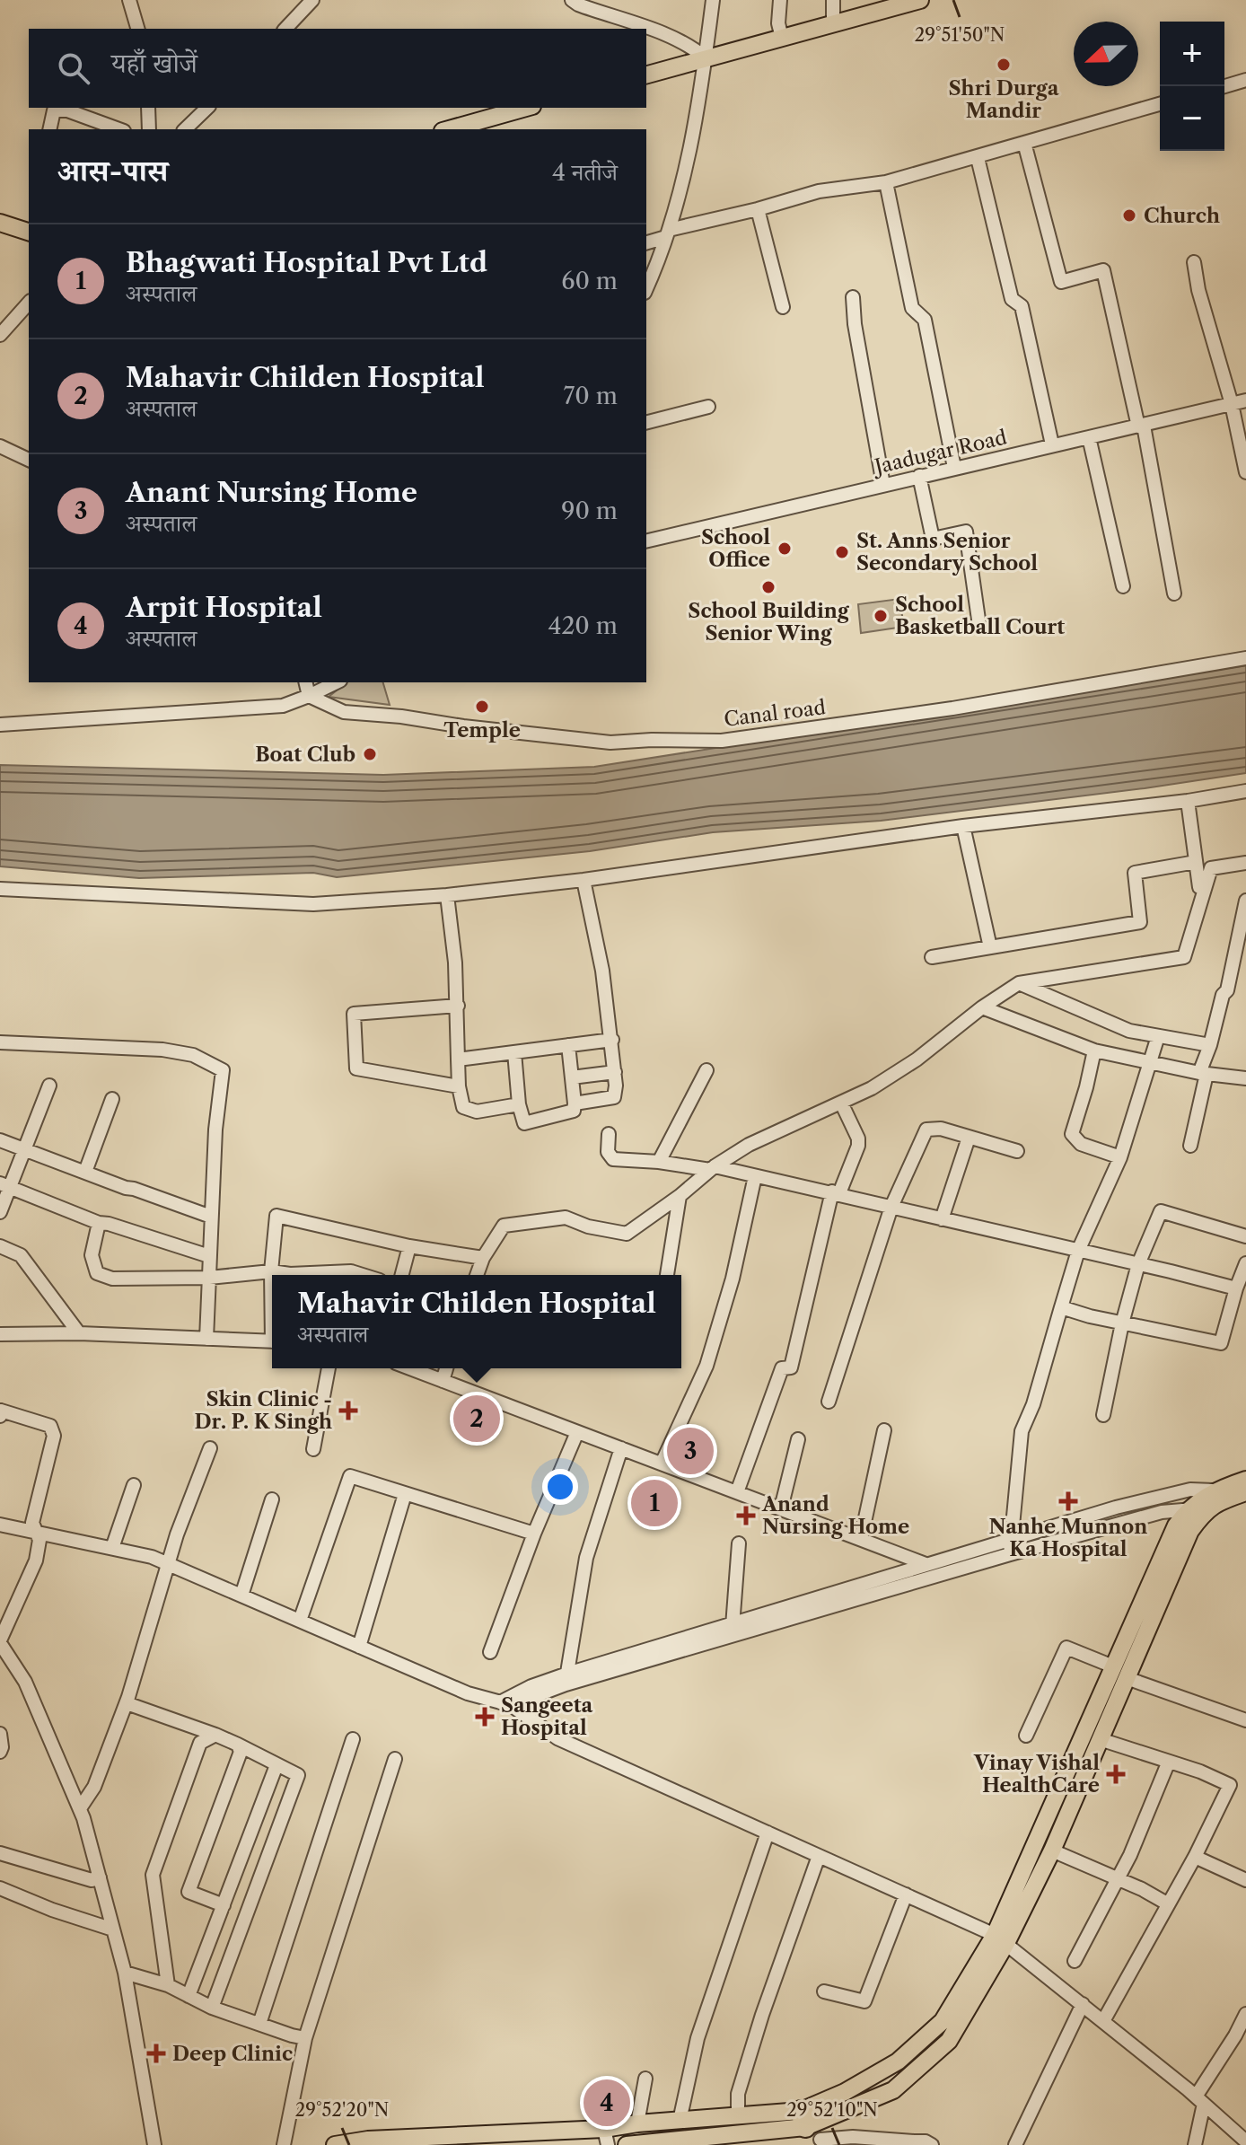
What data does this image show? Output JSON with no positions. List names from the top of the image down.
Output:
{
  "streets": {
    "street": ["Jaadugar Road", "Canal road"]
  },
  "places": {
    "other": [
      "Shri Durga Mandir",
      "Church",
      "School Office",
      "St. Anns Senior Secondary School",
      "School Building Senior Wing",
      "School Basketball Court",
      "Temple",
      "Boat Club"
    ],
    "health": [
      "Skin Clinic - Dr. P. K Singh",
      "Nanhe Munnon Ka Hospital",
      "Anand Nursing Home",
      "Sangeeta Hospital",
      "Vinay Vishal HealthCare",
      "Deep Clinic"
    ]
  },
  "north": "left",
  "page": {
    "map_buttons": ["+", "−"],
    "search": "यहाँ खोजें",
    "heading": ["आस-पास", "4 नतीजे"],
    "list": [
      {
        "mark": "1",
        "name": "Bhagwati Hospital Pvt Ltd",
        "note": "अस्पताल",
        "value": "60 m"
      },
      {
        "mark": "2",
        "name": "Mahavir Childen Hospital",
        "note": "अस्पताल",
        "value": "70 m"
      },
      {
        "mark": "3",
        "name": "Anant Nursing Home",
        "note": "अस्पताल",
        "value": "90 m"
      },
      {
        "mark": "4",
        "name": "Arpit Hospital",
        "note": "अस्पताल",
        "value": "420 m"
      }
    ],
    "popup": ["Mahavir Childen Hospital", "अस्पताल"],
    "pins": [
      "2",
      "3",
      "1",
      "4"
    ]
  },
  "coordinates": ["29°51'50\"N", "29°52'20\"N", "29°52'10\"N"]
}
